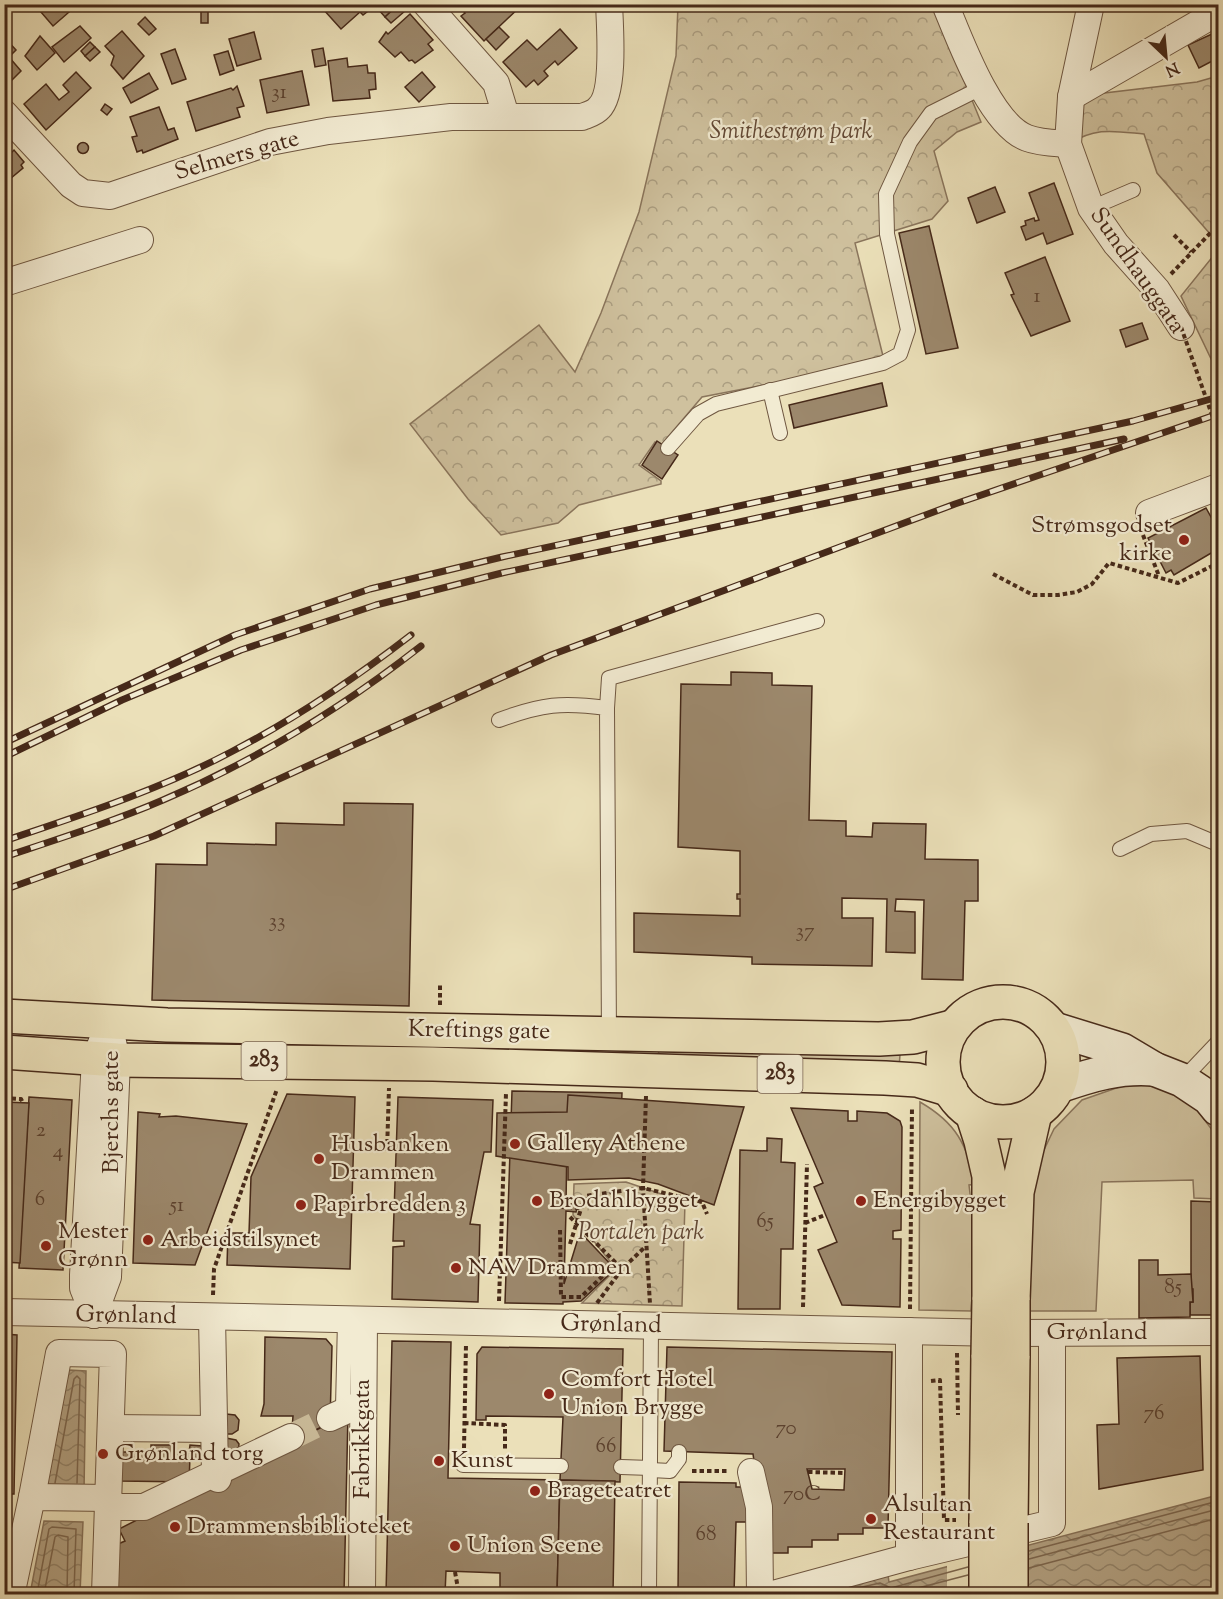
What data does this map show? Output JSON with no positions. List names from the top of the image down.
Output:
{
  "streets": {
    "main road": ["Kreftings gate", "283"],
    "street": [
      "Selmers gate",
      "Sundhauggata",
      "Bjerchs gate",
      "Grønland",
      "Fabrikkgata"
    ]
  },
  "crossings": [
    ["Kreftings gate", "283"],
    ["Kreftings gate", "Bjerchs gate"],
    ["Bjerchs gate", "Grønland"],
    ["Grønland", "Fabrikkgata"]
  ],
  "parks": ["Smithestrøm park", "Portalen park"],
  "places": [
    "Strømsgodset kirke",
    "Gallery Athene",
    "Husbanken Drammen",
    "Brodahlbygget",
    "Energibygget",
    "Papirbredden 3",
    "Arbeidstilsynet",
    "Mester Grønn",
    "NAV Drammen",
    "Comfort Hotel Union Brygge",
    "Grønland torg",
    "Kunst",
    "Brageteatret",
    "Alsultan Restaurant",
    "Drammensbiblioteket",
    "Union Scene"
  ],
  "house_numbers": [
    "31",
    "1",
    "33",
    "37",
    "2",
    "4",
    "6",
    "51",
    "65",
    "85",
    "76",
    "70",
    "66",
    "70C",
    "68"
  ],
  "north": "bottom right"
}
